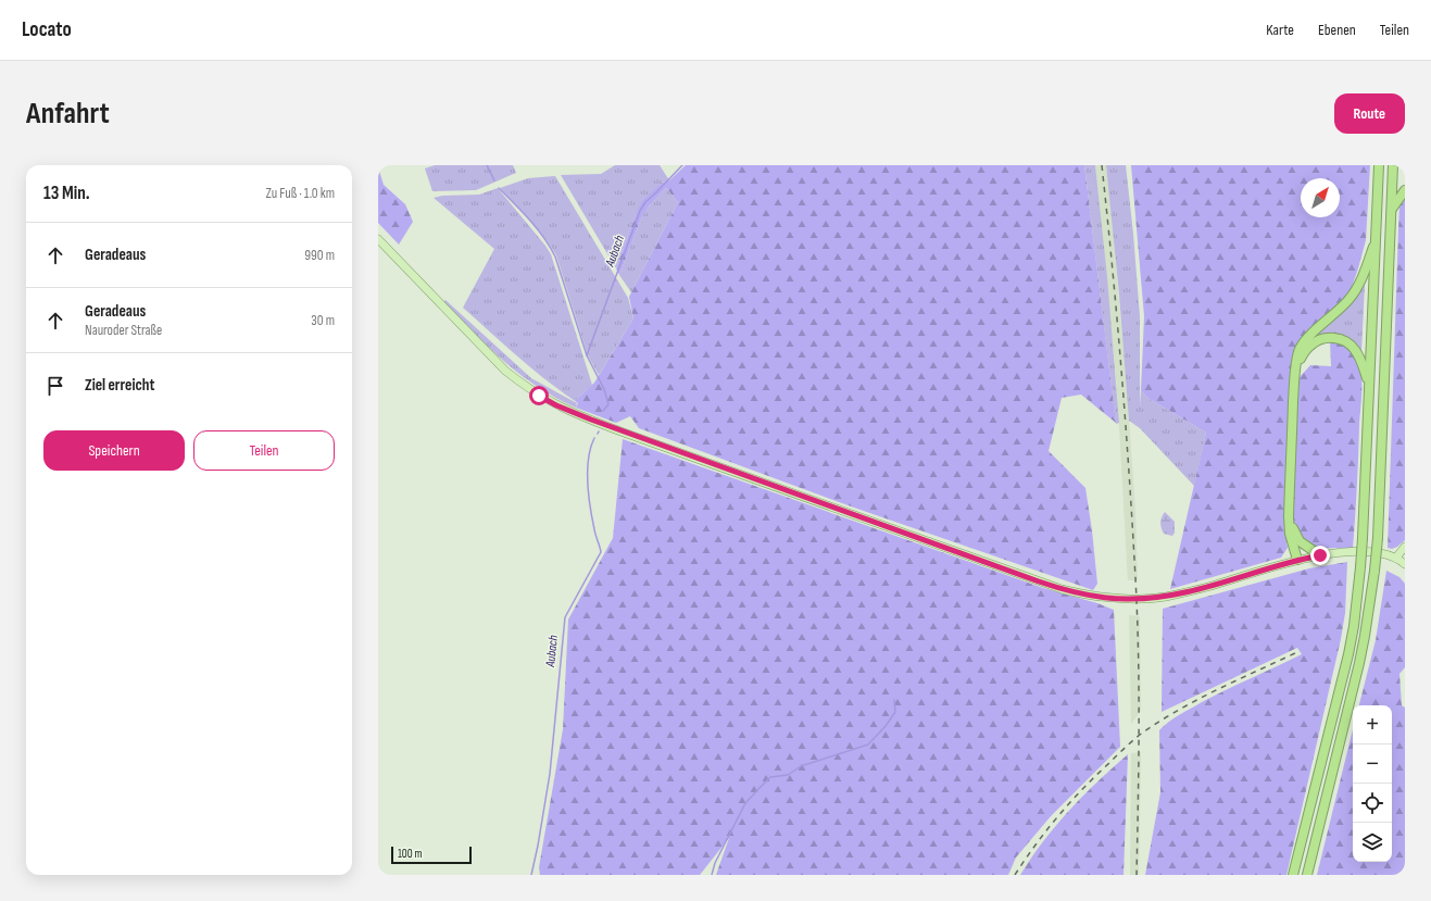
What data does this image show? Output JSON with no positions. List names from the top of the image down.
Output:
{
  "water": ["Aubach"],
  "scale_bar": "100 m",
  "north": "top right",
  "page": {
    "header": "Locato",
    "nav": ["Karte", "Ebenen", "Teilen"],
    "buttons": [
      "Route",
      ["Speichern", "Teilen"]
    ],
    "title": "Anfahrt",
    "heading": ["13 Min.", "Zu Fuß · 1.0 km"],
    "list": [
      ["Geradeaus", "990 m"],
      ["Geradeaus", "Nauroder Straße", "30 m"],
      "Ziel erreicht"
    ],
    "map_buttons": ["+", "−"],
    "scale": "100 m"
  }
}
